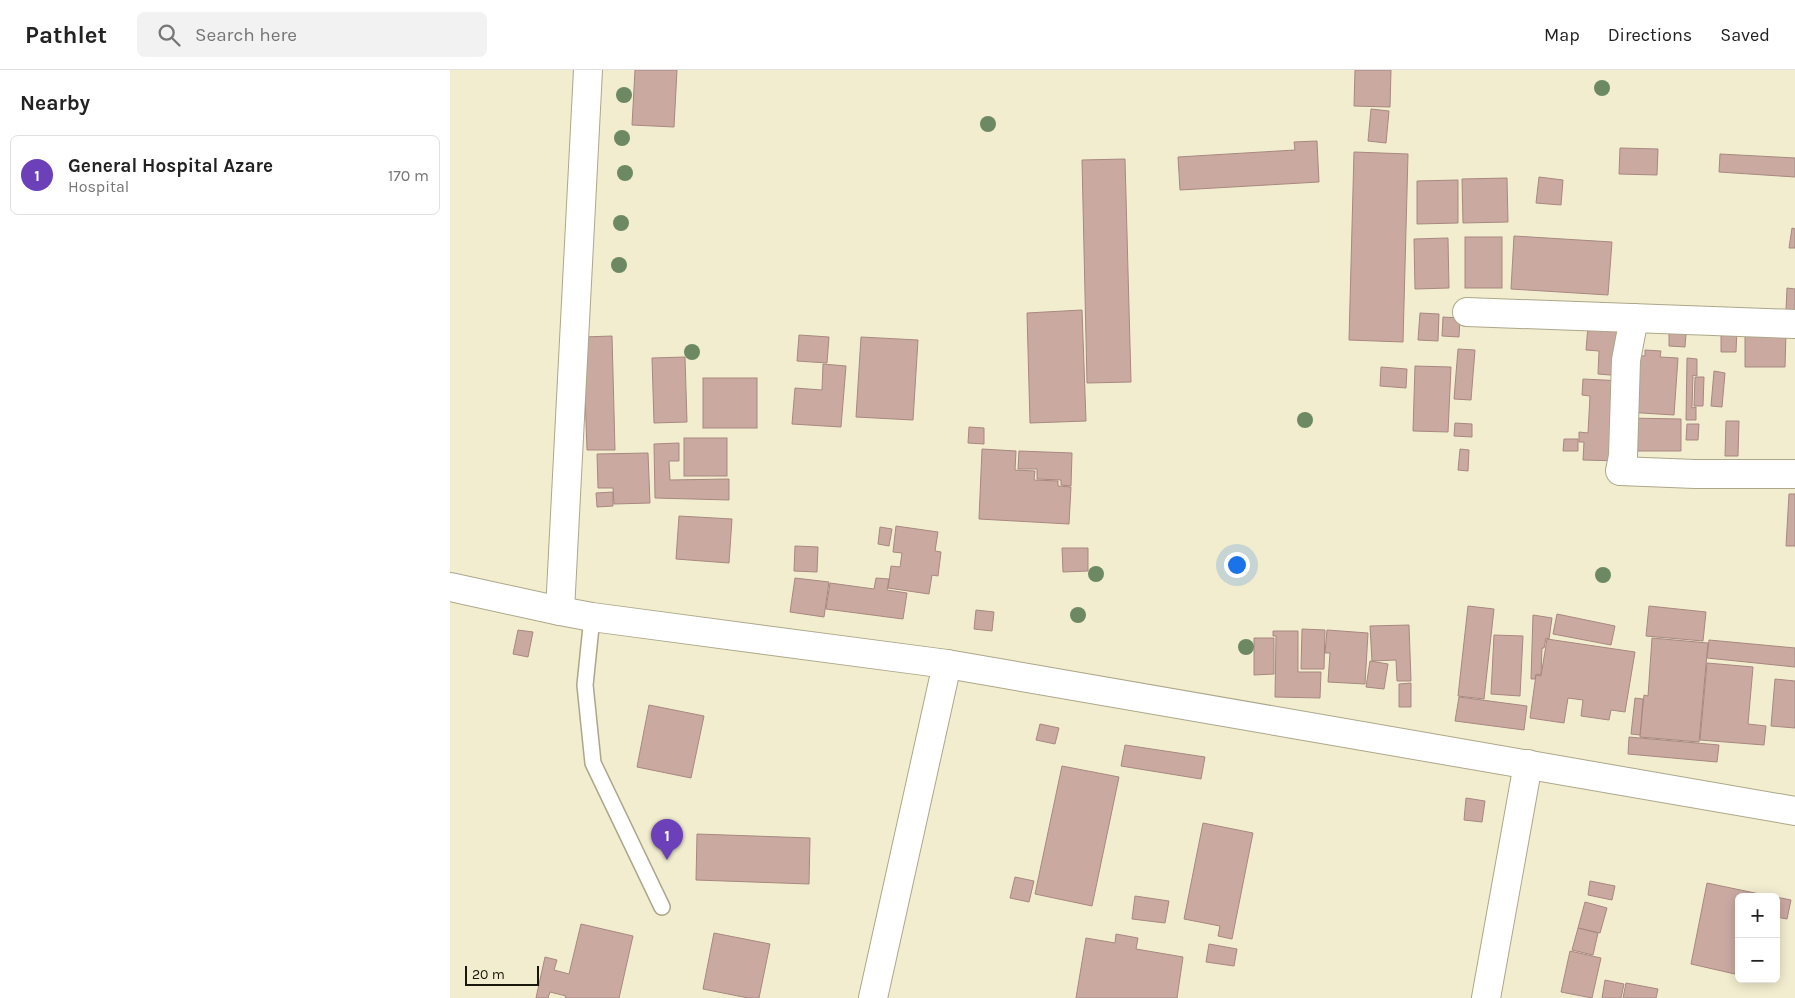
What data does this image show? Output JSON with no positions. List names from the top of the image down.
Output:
{
  "scale_bar": "20 m",
  "page": {
    "header": "Pathlet",
    "search": "Search here",
    "nav": ["Map", "Directions", "Saved"],
    "heading": "Nearby",
    "list": [
      {
        "mark": "1",
        "name": "General Hospital Azare",
        "note": "Hospital",
        "value": "170 m"
      }
    ],
    "pins": "1",
    "map_buttons": ["+", "−"],
    "scale": "20 m"
  }
}
